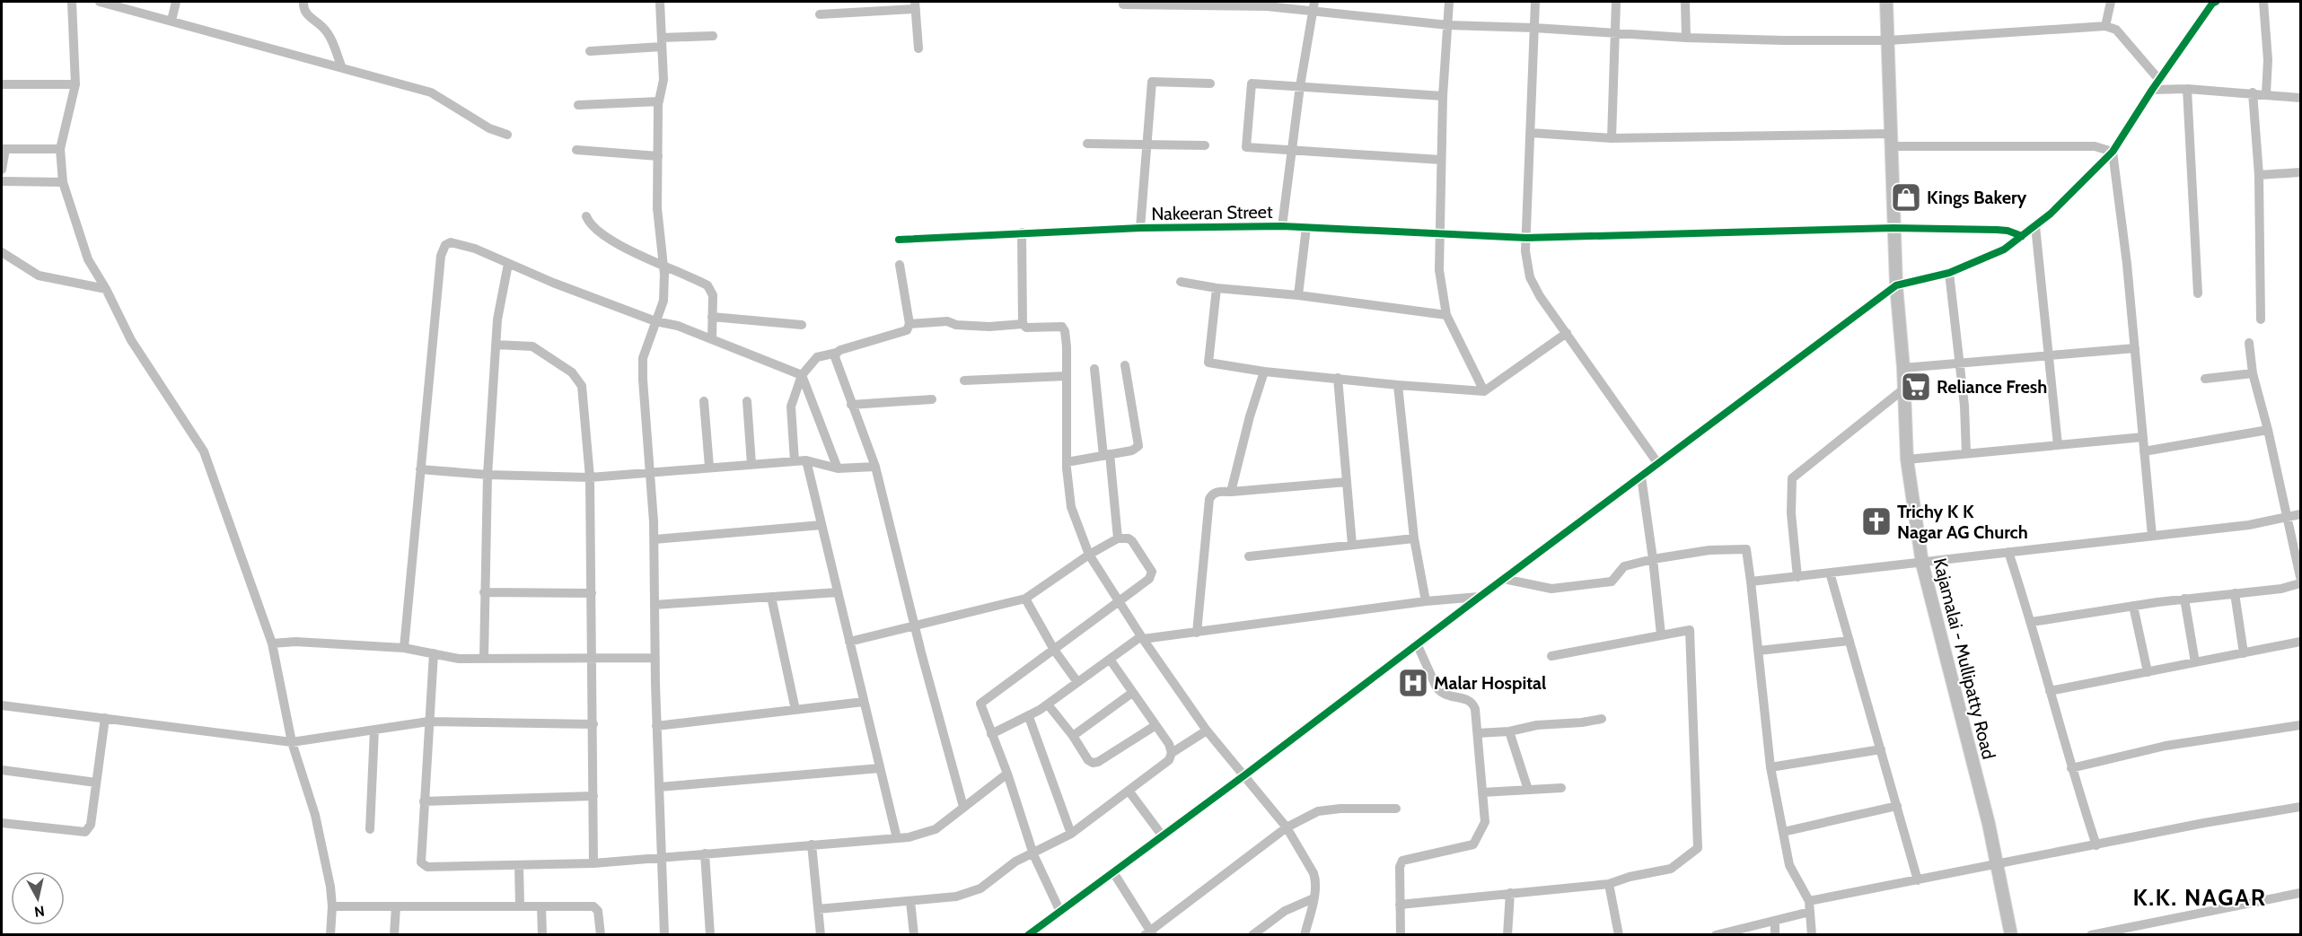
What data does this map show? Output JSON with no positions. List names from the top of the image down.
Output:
{
  "streets": {
    "main road": ["Kajamalai - Mullipatty Road"],
    "street": ["Nakeeran Street"]
  },
  "crossings": [
    ["Nakeeran Street", "Kajamalai - Mullipatty Road"]
  ],
  "districts": ["K.K. NAGAR"],
  "places": {
    "shop": ["Kings Bakery"],
    "supermarket": ["Reliance Fresh"],
    "church": ["Trichy K K Nagar AG Church"],
    "hospital": ["Malar Hospital"]
  },
  "north": "bottom"
}
